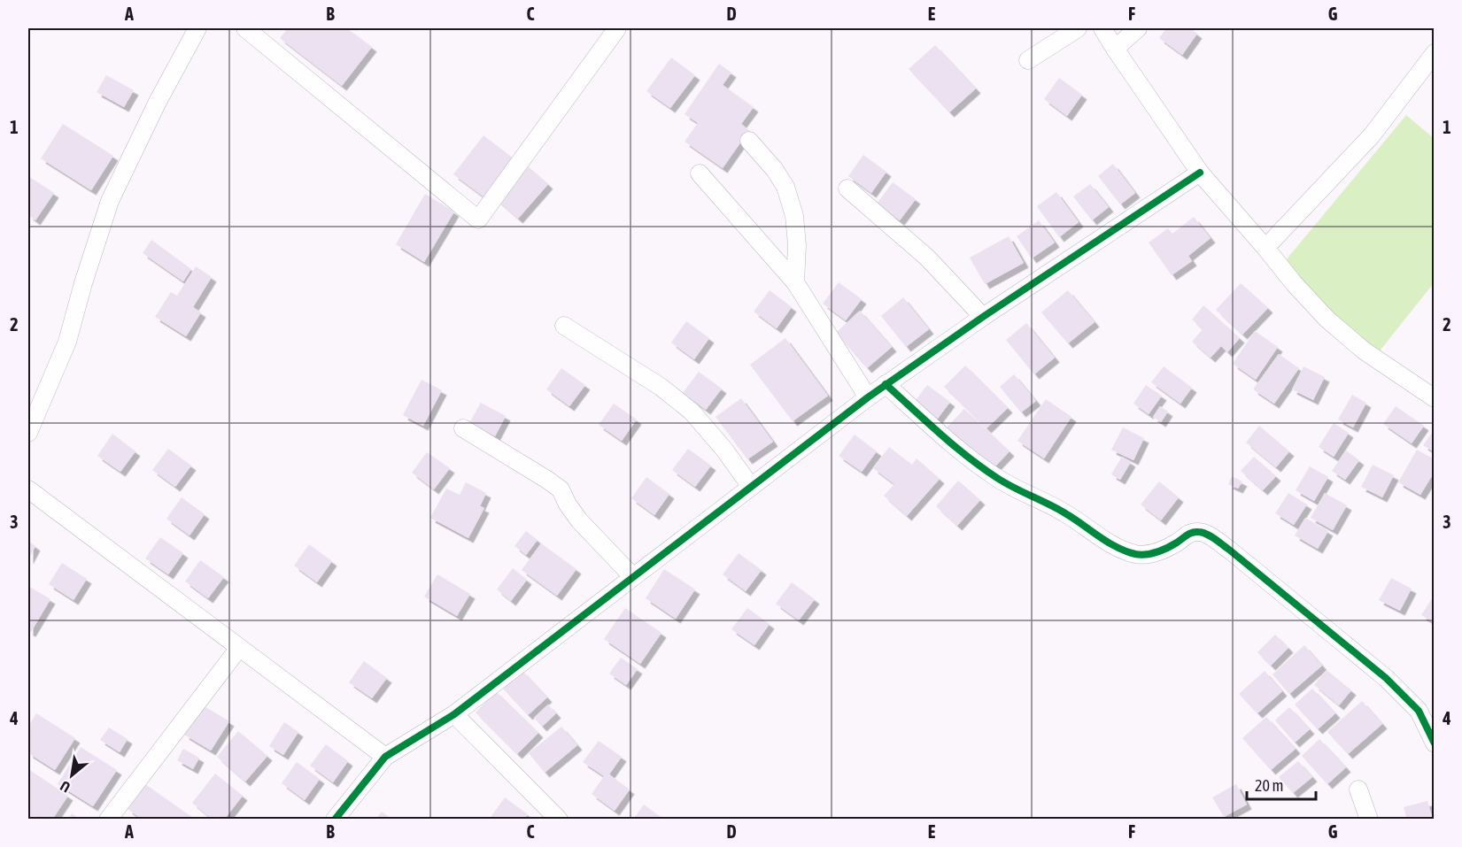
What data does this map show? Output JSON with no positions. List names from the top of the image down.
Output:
{
  "scale_bar": "20 m",
  "north": "bottom left",
  "grid": {
    "columns": [
      "A",
      "B",
      "C",
      "D",
      "E",
      "F",
      "G"
    ],
    "rows": [
      "1",
      "2",
      "3",
      "4"
    ]
  }
}
